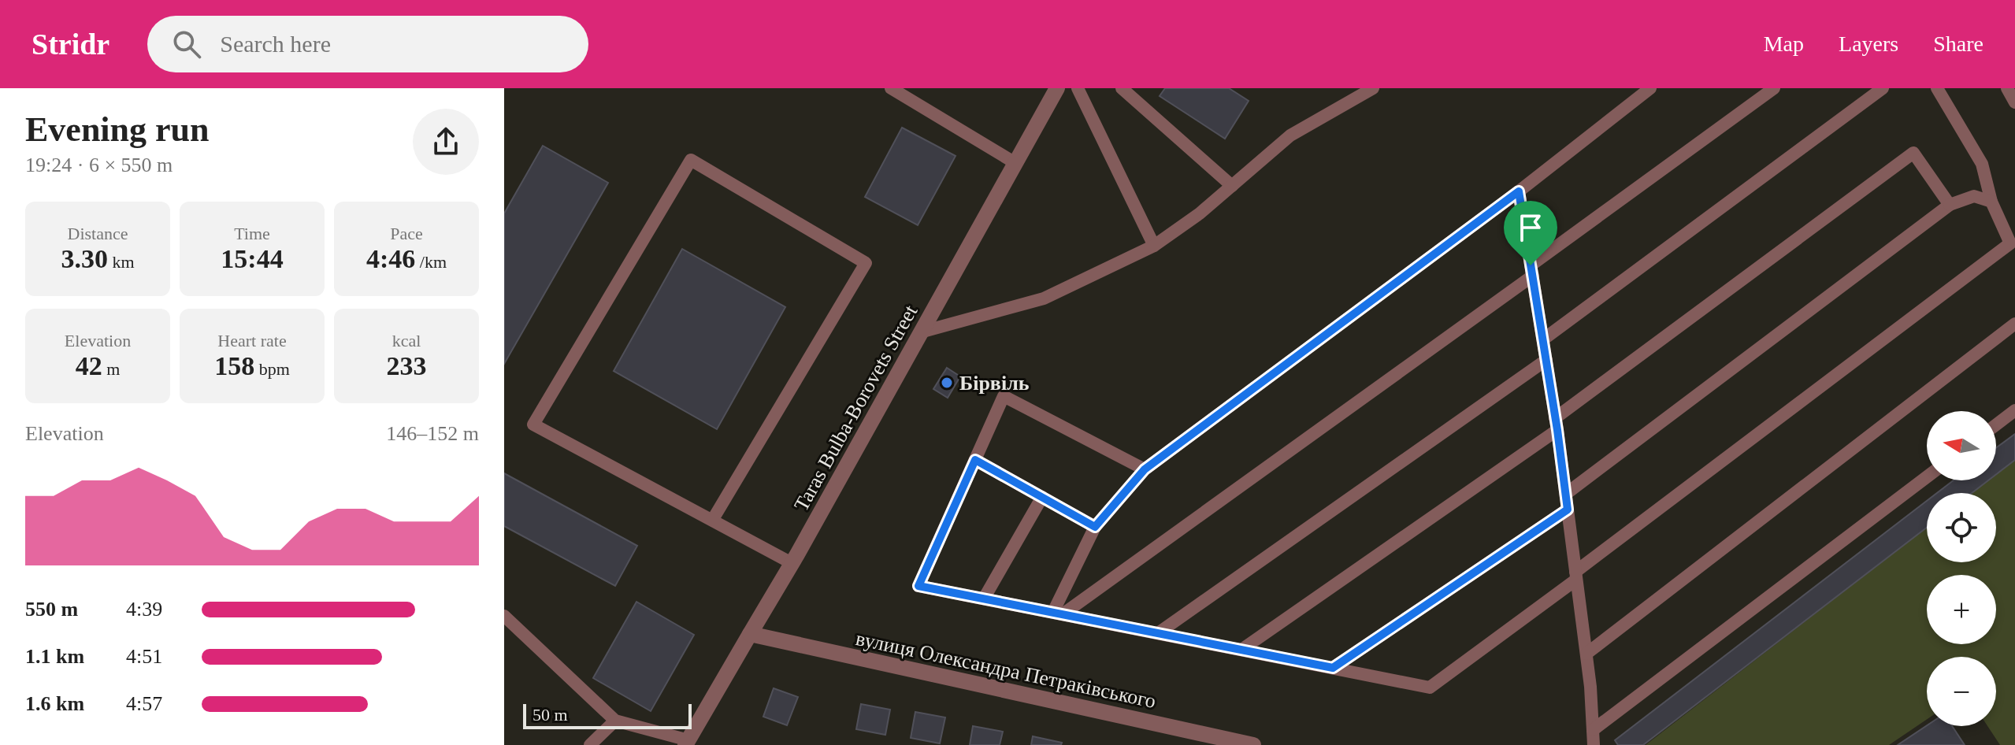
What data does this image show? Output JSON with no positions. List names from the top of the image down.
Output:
{
  "streets": {
    "street": ["Taras Bulba-Borovets Street", "вулиця Олександра Петраківського"]
  },
  "crossings": [
    ["Taras Bulba-Borovets Street", "вулиця Олександра Петраківського"]
  ],
  "places": ["Бірвіль"],
  "scale_bar": "50 m",
  "north": "left",
  "page": {
    "header": "Stridr",
    "search": "Search here",
    "nav": ["Map", "Layers", "Share"],
    "heading": ["Evening run", "19:24 · 6 × 550 m"],
    "stats": [
      ["Distance", "3.30 km"],
      ["Time", "15:44"],
      ["Pace", "4:46 /km"],
      ["Elevation", "42 m"],
      ["Heart rate", "158 bpm"],
      ["kcal", "233"]
    ],
    "chart": ["Elevation", "146–152 m"],
    "map_buttons": ["+", "−"],
    "list": [
      {
        "name": "550 m",
        "note": "4:39"
      },
      {
        "name": "1.1 km",
        "note": "4:51"
      },
      {
        "name": "1.6 km",
        "note": "4:57"
      }
    ],
    "scale": "50 m"
  }
}
